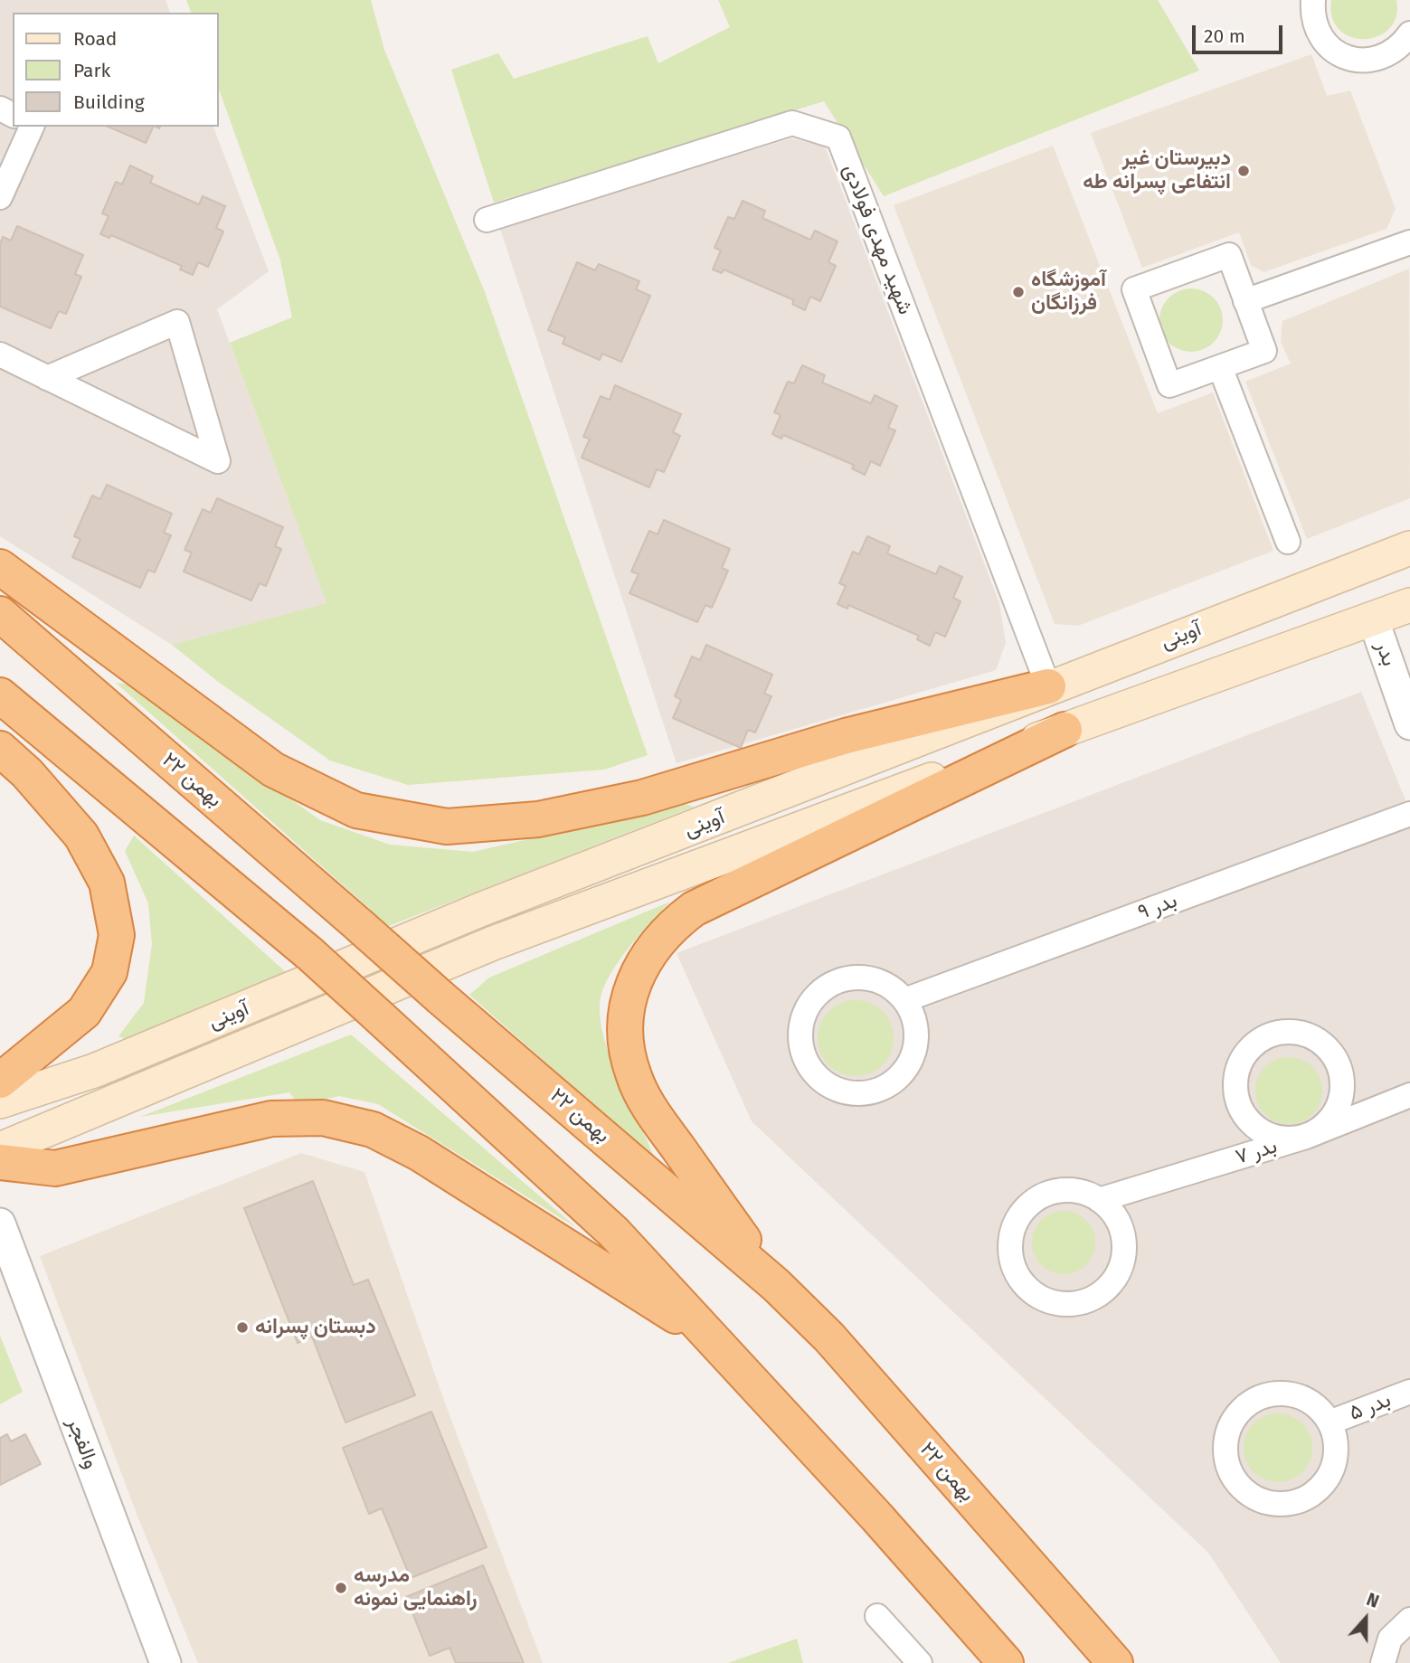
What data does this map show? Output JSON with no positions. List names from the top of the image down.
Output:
{
  "streets": {
    "highway": ["۲۲ بهمن"],
    "main road": ["آوینی"],
    "street": [
      "شهید مهدی فولادی",
      "بدر",
      "بدر ۹",
      "بدر ۷",
      "بدر ۵",
      "والفجر"
    ]
  },
  "crossings": [
    ["شهید مهدی فولادی", "آوینی"],
    ["آوینی", "بدر"]
  ],
  "places": [
    "دبیرستان غیر انتفاعی پسرانه طه",
    "آموزشگاه فرزانگان",
    "دبستان پسرانه",
    "مدرسه راهنمایی نمونه"
  ],
  "legend": ["Road", "Park", "Building"],
  "scale_bar": "20 m",
  "north": "top"
}
